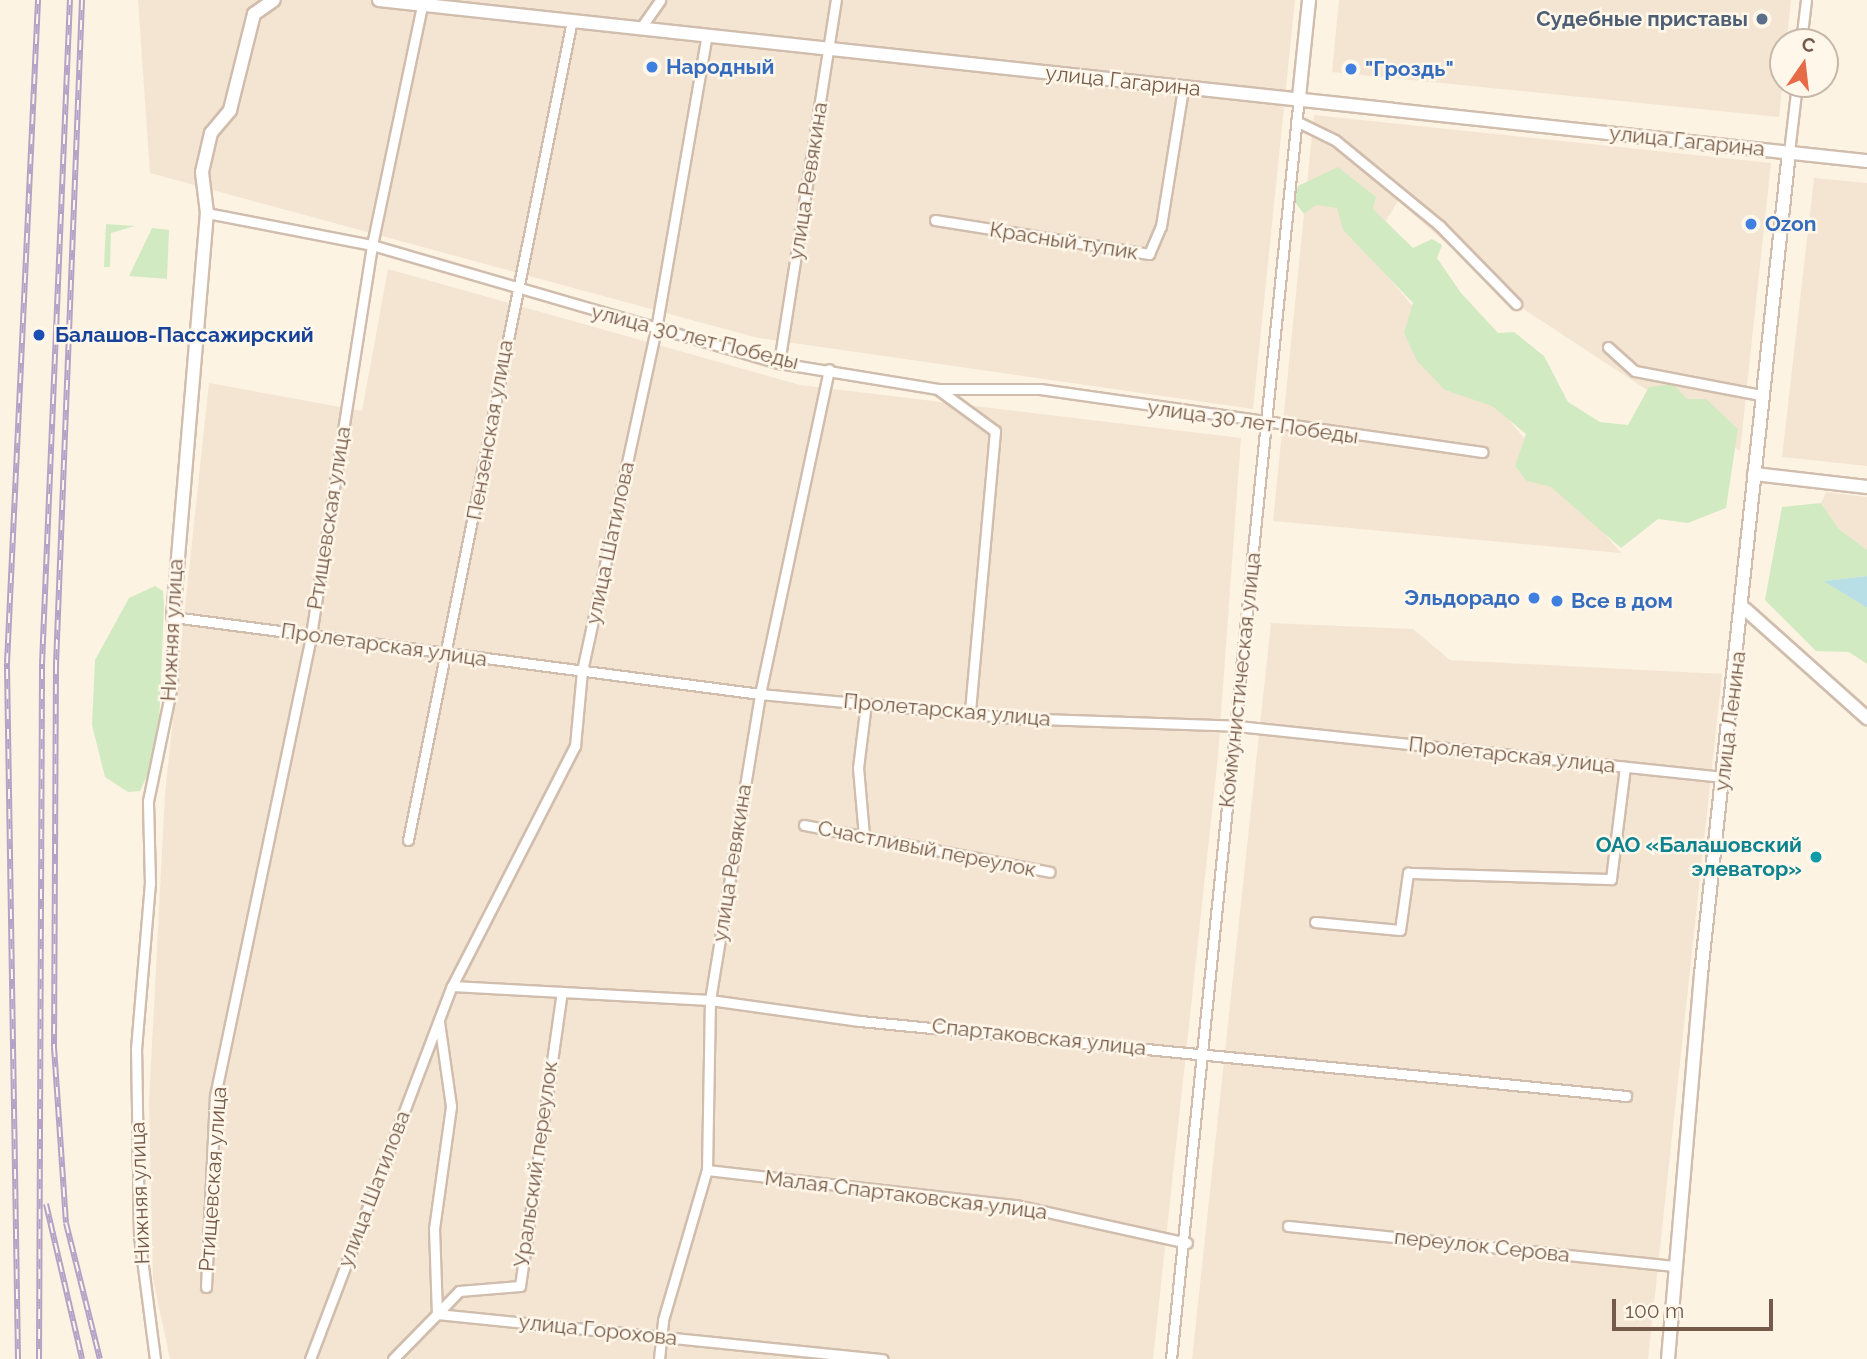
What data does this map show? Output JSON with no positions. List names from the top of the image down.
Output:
{
  "streets": {
    "street": [
      "улица Гагарина",
      "улица Ревякина",
      "Красный тупик",
      "улица 30 лет Победы",
      "Пензенская улица",
      "Ртищевская улица",
      "улица Шатилова",
      "Нижняя улица",
      "Пролетарская улица",
      "Коммунистическая улица",
      "улица Ленина",
      "Счастливый переулок",
      "Спартаковская улица",
      "Уральский переулок",
      "Малая Спартаковская улица",
      "переулок Серова",
      "улица Горохова"
    ]
  },
  "crossings": [
    ["улица Гагарина", "улица Ревякина"],
    ["улица Гагарина", "Красный тупик"],
    ["улица Гагарина", "Пензенская улица"],
    ["улица Гагарина", "Ртищевская улица"],
    ["улица Гагарина", "улица Шатилова"],
    ["улица Гагарина", "Коммунистическая улица"],
    ["улица Гагарина", "улица Ленина"],
    ["улица Ревякина", "улица 30 лет Победы"],
    ["улица Ревякина", "Пролетарская улица"],
    ["улица Ревякина", "Спартаковская улица"],
    ["улица Ревякина", "Малая Спартаковская улица"],
    ["улица Ревякина", "улица Горохова"],
    ["улица 30 лет Победы", "Пензенская улица"],
    ["улица 30 лет Победы", "Ртищевская улица"],
    ["улица 30 лет Победы", "улица Шатилова"],
    ["улица 30 лет Победы", "Нижняя улица"],
    ["улица 30 лет Победы", "Коммунистическая улица"],
    ["Пензенская улица", "Пролетарская улица"],
    ["Ртищевская улица", "Пролетарская улица"],
    ["улица Шатилова", "Пролетарская улица"],
    ["улица Шатилова", "Спартаковская улица"],
    ["улица Шатилова", "Уральский переулок"],
    ["улица Шатилова", "улица Горохова"],
    ["Нижняя улица", "Пролетарская улица"],
    ["Пролетарская улица", "Коммунистическая улица"],
    ["Пролетарская улица", "улица Ленина"],
    ["Коммунистическая улица", "Спартаковская улица"],
    ["Коммунистическая улица", "Малая Спартаковская улица"],
    ["улица Ленина", "переулок Серова"],
    ["Спартаковская улица", "Уральский переулок"],
    ["Уральский переулок", "улица Горохова"]
  ],
  "places": [
    "Судебные приставы",
    "Народный",
    "\"Гроздь\"",
    "Ozon",
    "Балашов-Пассажирский",
    "Эльдорадо",
    "Все в дом",
    "ОАО «Балашовский элеватор»"
  ],
  "scale_bar": "100 m",
  "north": "top"
}
